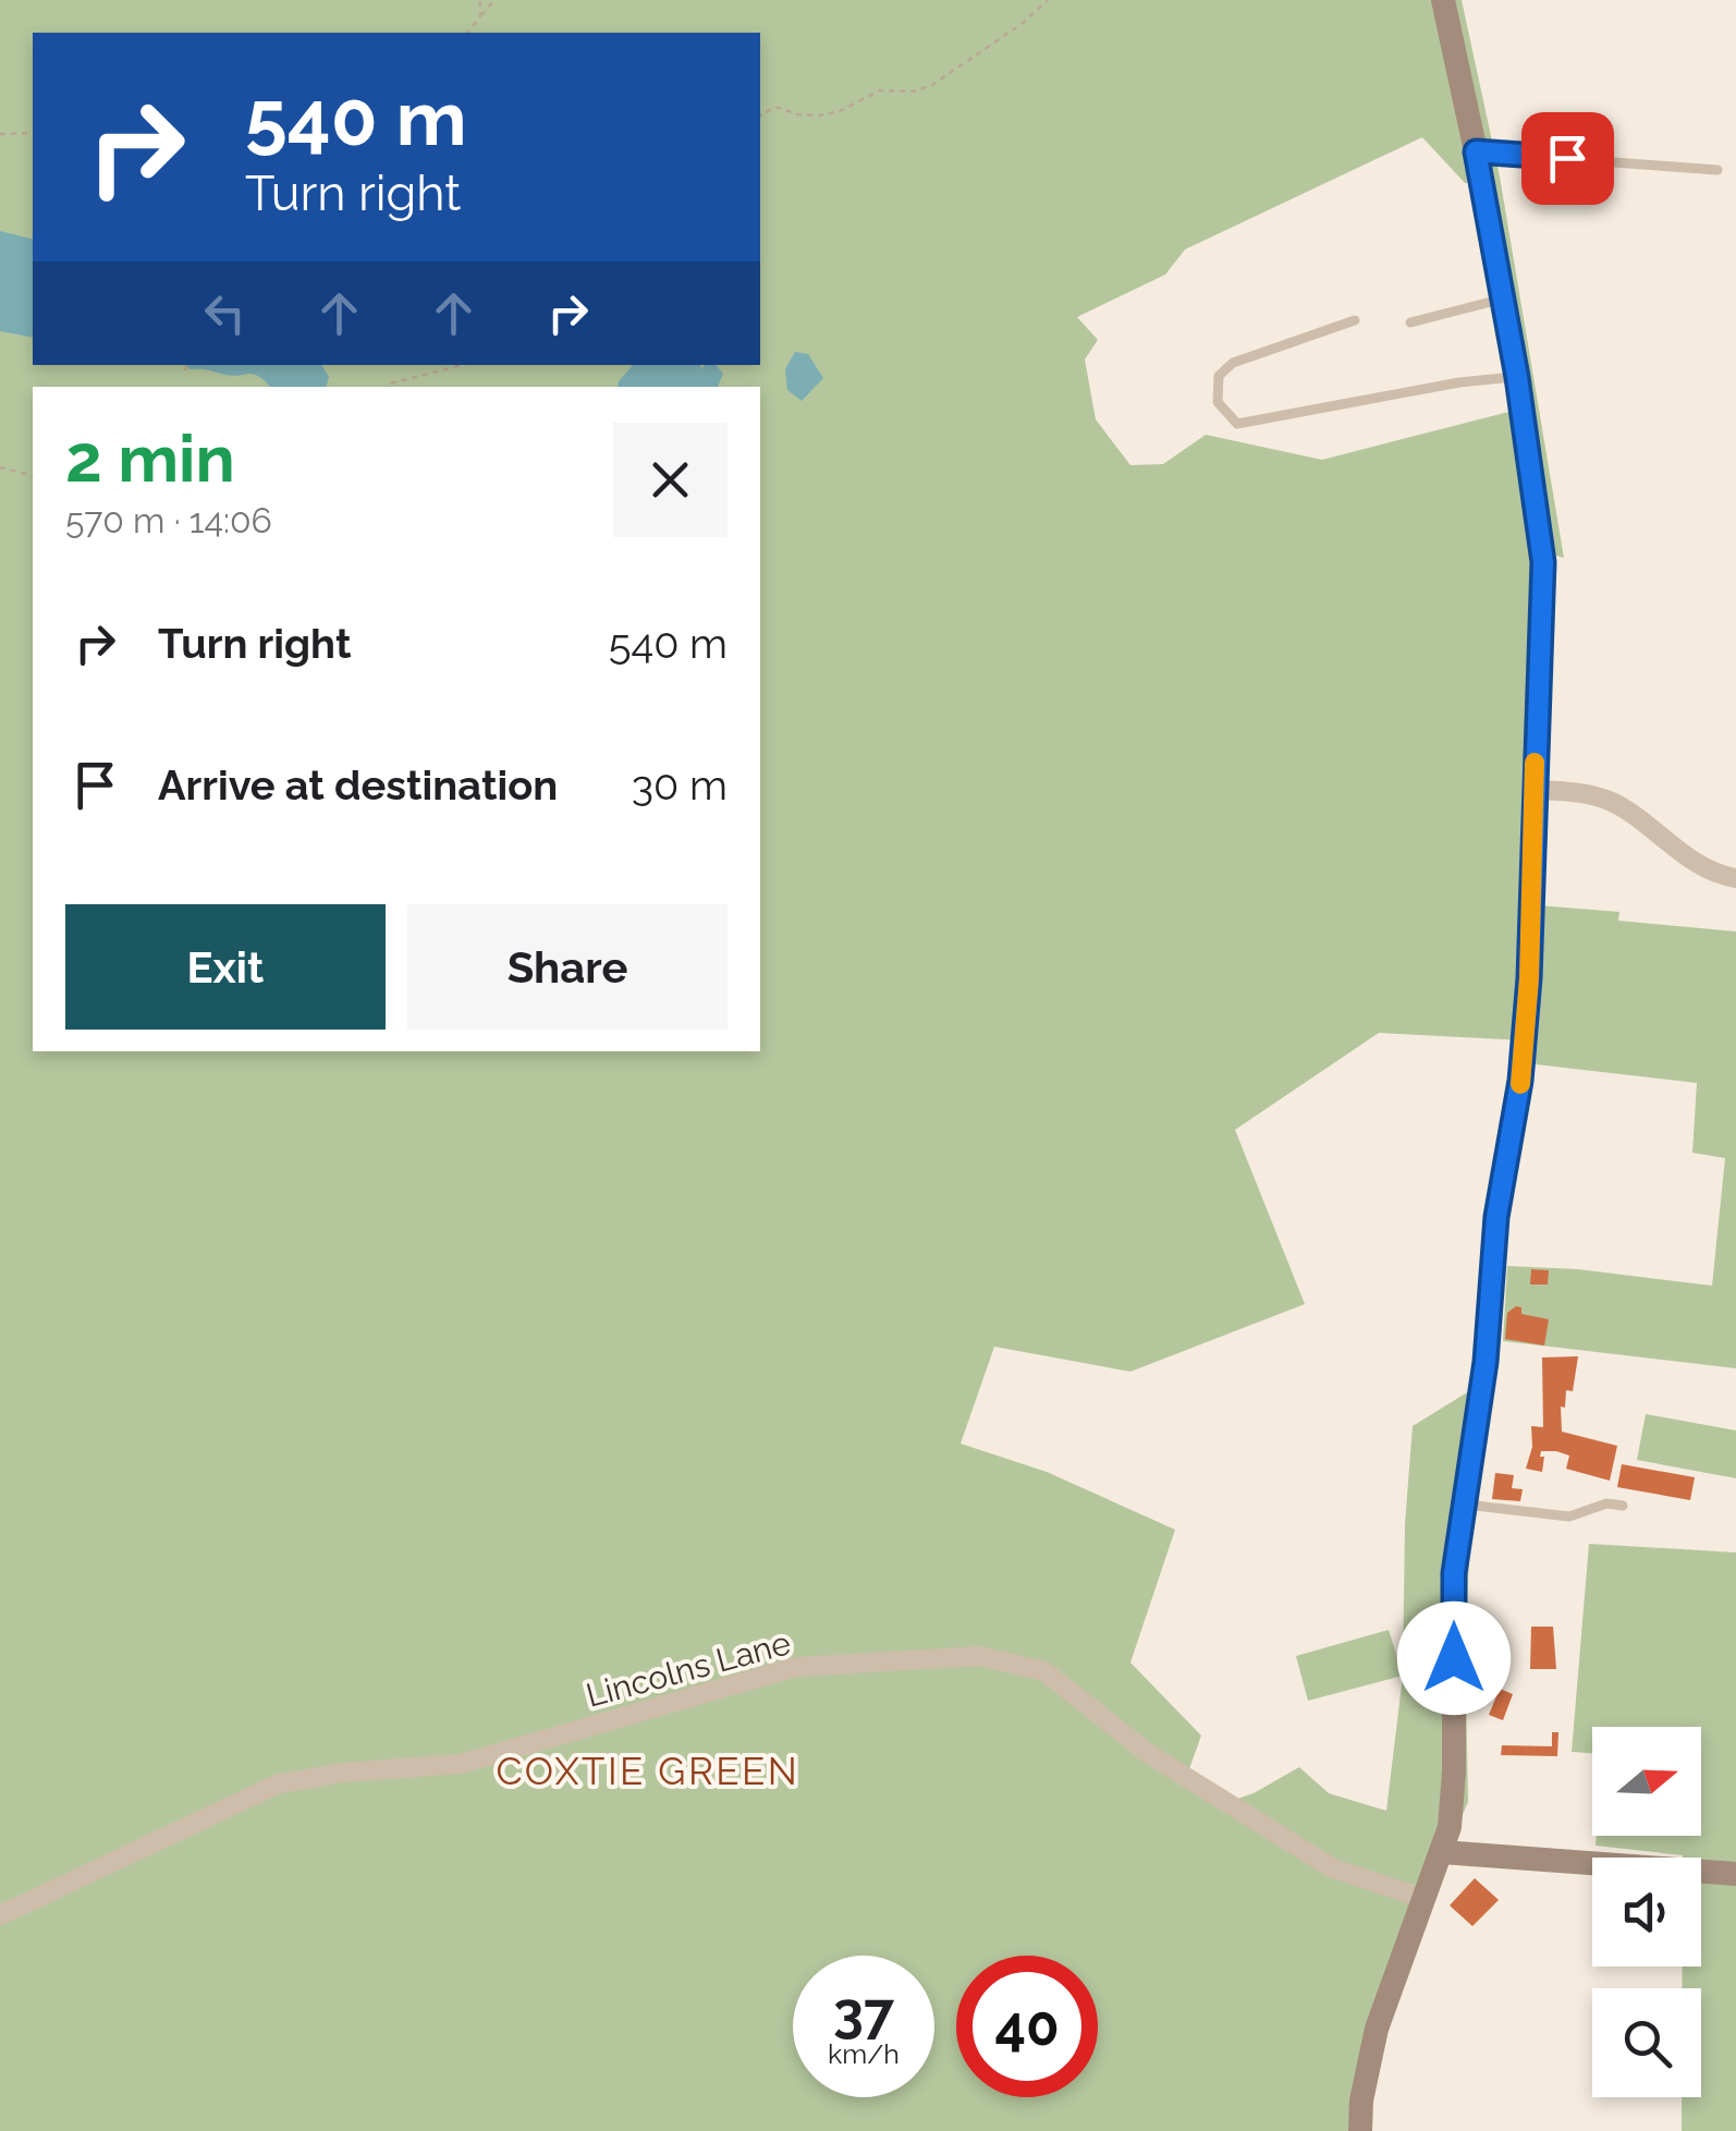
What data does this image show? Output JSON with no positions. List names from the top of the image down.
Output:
{
  "streets": {
    "street": ["Lincolns Lane"]
  },
  "districts": ["COXTIE GREEN"],
  "north": "right",
  "page": {
    "turn": ["540 m", "Turn right"],
    "heading": ["2 min", "570 m · 14:06"],
    "list": [
      {
        "name": "Turn right",
        "value": "540 m"
      },
      {
        "name": "Arrive at destination",
        "value": "30 m"
      }
    ],
    "buttons": ["Exit", "Share"],
    "speed": "37 km/h",
    "limit": "40"
  }
}
